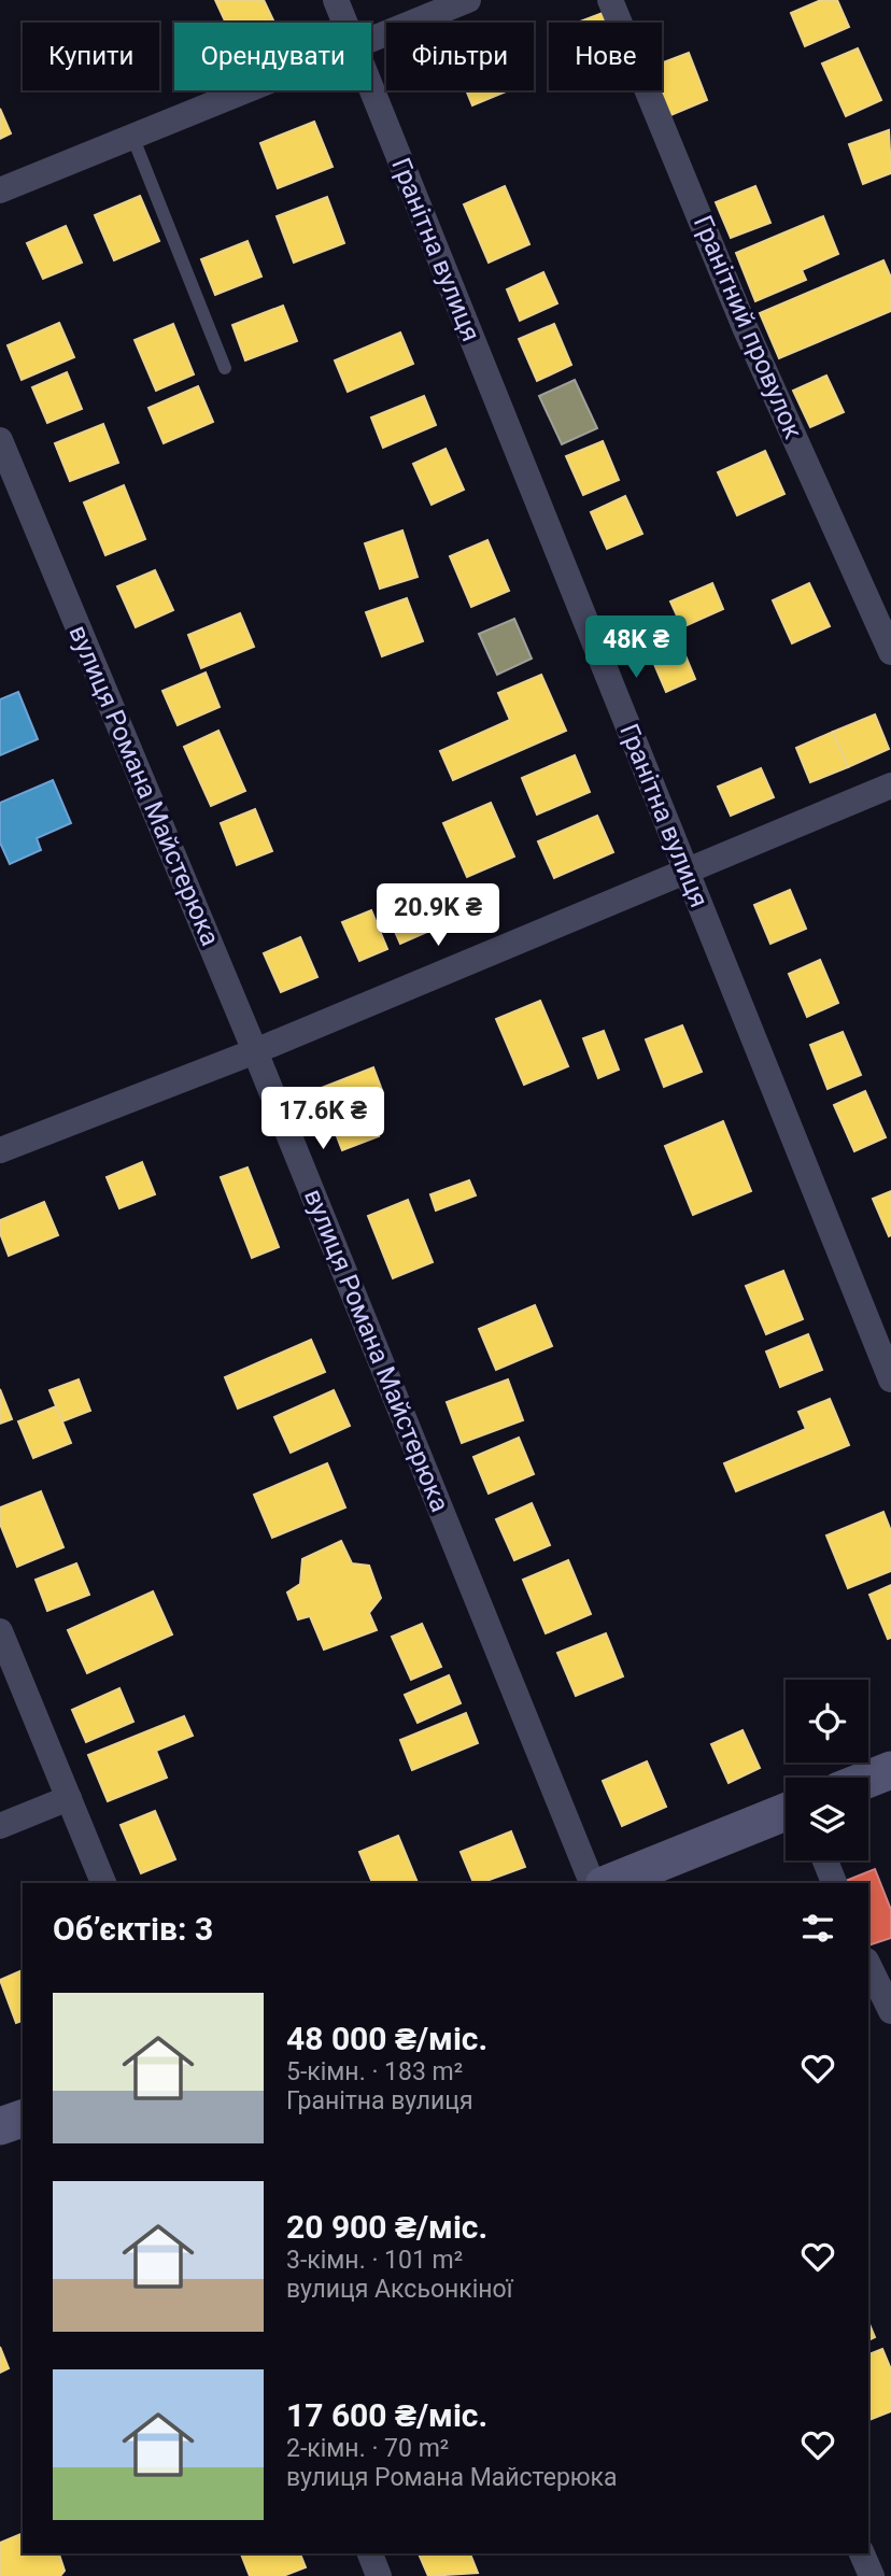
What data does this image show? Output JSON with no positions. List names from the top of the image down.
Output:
{
  "streets": {
    "street": ["Гранітна вулиця", "Гранітний провулок", "вулиця Романа Майстерюка"]
  },
  "page": {
    "chip": [
      "Купити",
      "Орендувати",
      "Фільтри",
      "Нове"
    ],
    "price": ["48K ₴", "20.9K ₴", "17.6K ₴"],
    "heading": "Об’єктів: 3",
    "list": [
      {
        "name": "48 000 ₴/міс.",
        "note": "5-кімн. · 183 m² · Гранітна вулиця"
      },
      {
        "name": "20 900 ₴/міс.",
        "note": "3-кімн. · 101 m² · вулиця Аксьонкіної"
      },
      {
        "name": "17 600 ₴/міс.",
        "note": "2-кімн. · 70 m² · вулиця Романа Майстерюка"
      }
    ]
  }
}
